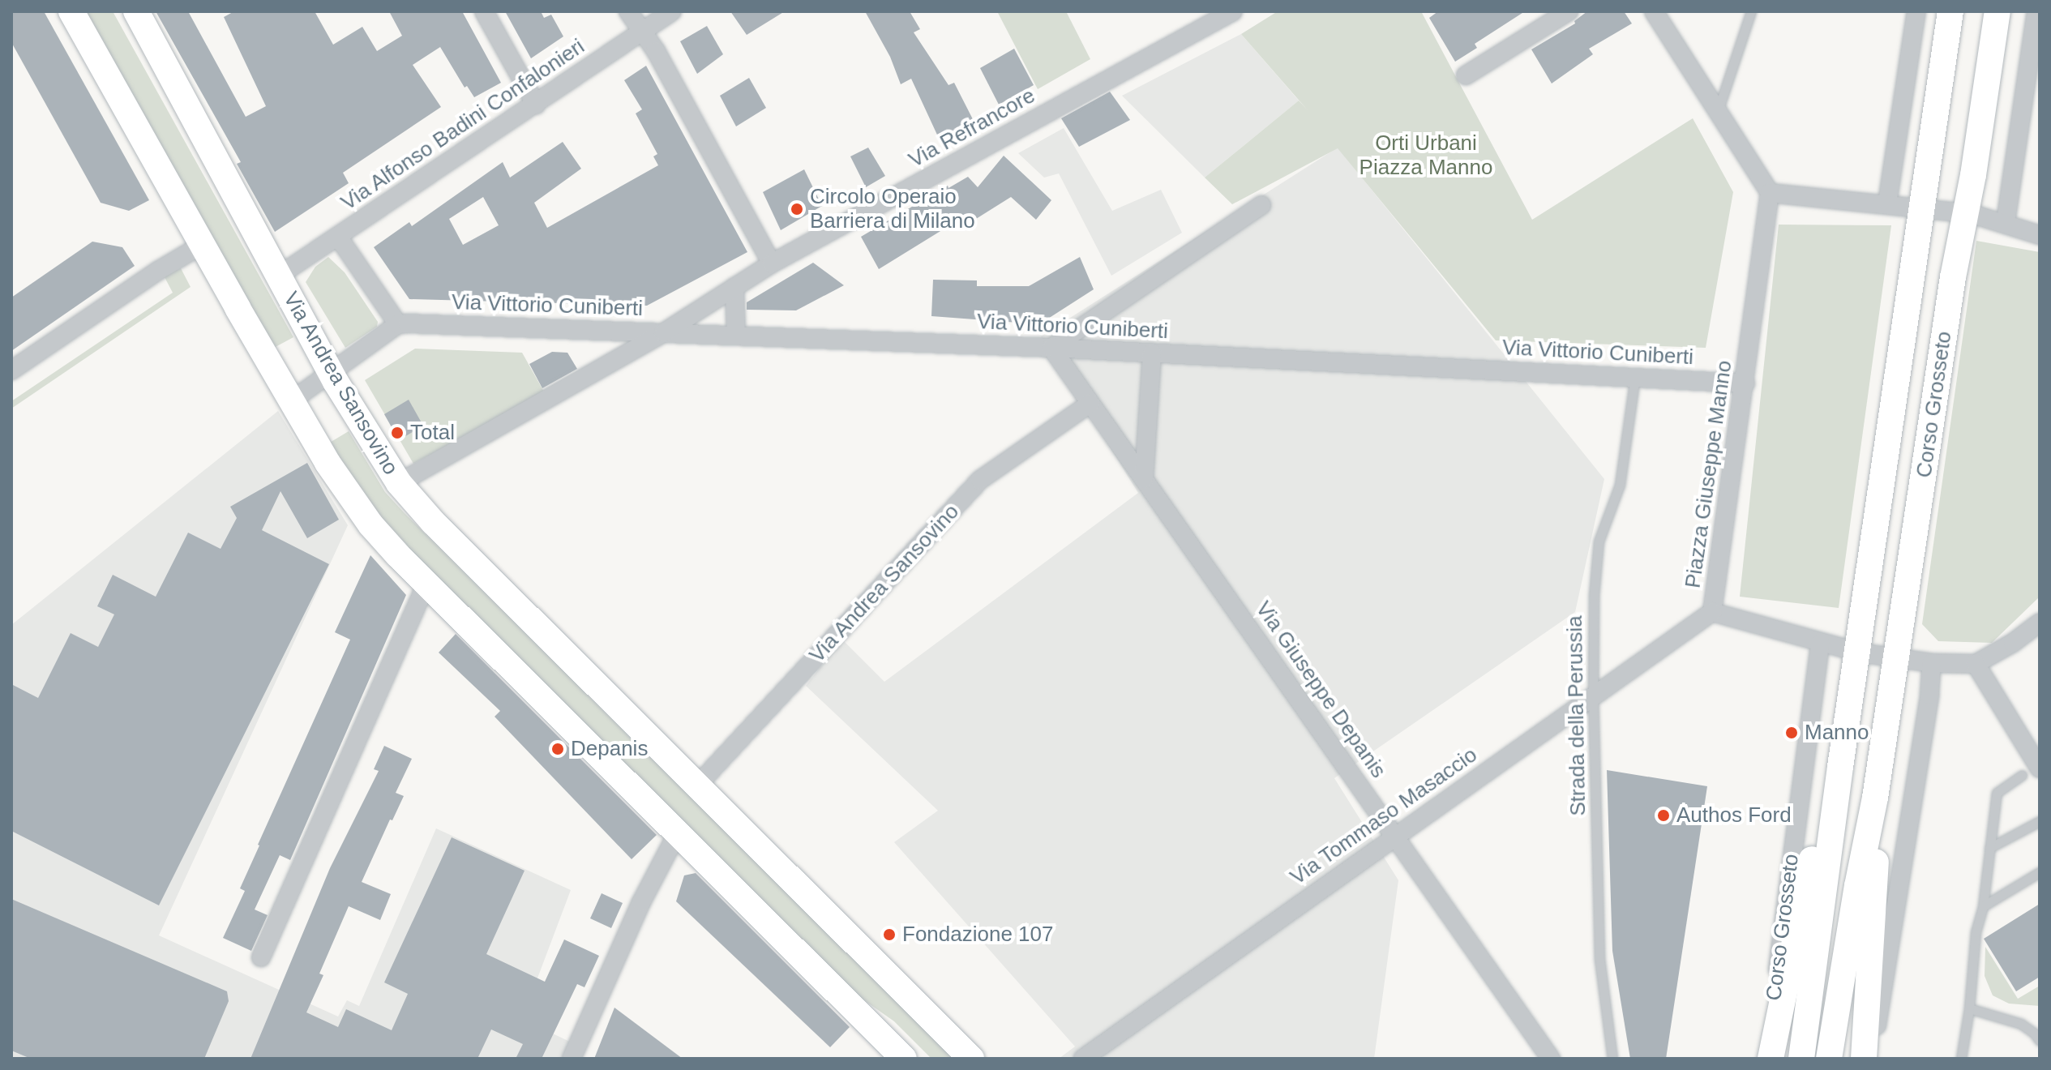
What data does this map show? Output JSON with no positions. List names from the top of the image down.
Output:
{
  "streets": {
    "main road": ["Via Andrea Sansovino", "Corso Grosseto"],
    "street": [
      "Via Alfonso Badini Confalonieri",
      "Via Refrancore",
      "Via Vittorio Cuniberti",
      "Piazza Giuseppe Manno",
      "Via Giuseppe Depanis",
      "Via Tommaso Masaccio"
    ],
    "lane": ["Strada della Perussia"]
  },
  "crossings": [
    ["Via Alfonso Badini Confalonieri", "Via Andrea Sansovino"],
    ["Via Refrancore", "Via Vittorio Cuniberti"],
    ["Via Refrancore", "Via Andrea Sansovino"],
    ["Via Vittorio Cuniberti", "Piazza Giuseppe Manno"],
    ["Via Vittorio Cuniberti", "Via Giuseppe Depanis"],
    ["Via Vittorio Cuniberti", "Strada della Perussia"],
    ["Via Andrea Sansovino", "Via Giuseppe Depanis"],
    ["Corso Grosseto", "Piazza Giuseppe Manno"],
    ["Piazza Giuseppe Manno", "Via Tommaso Masaccio"],
    ["Via Giuseppe Depanis", "Via Tommaso Masaccio"],
    ["Strada della Perussia", "Via Tommaso Masaccio"]
  ],
  "parks": ["Orti Urbani Piazza Manno"],
  "places": [
    "Circolo Operaio Barriera di Milano",
    "Total",
    "Manno",
    "Depanis",
    "Authos Ford",
    "Fondazione 107"
  ]
}
